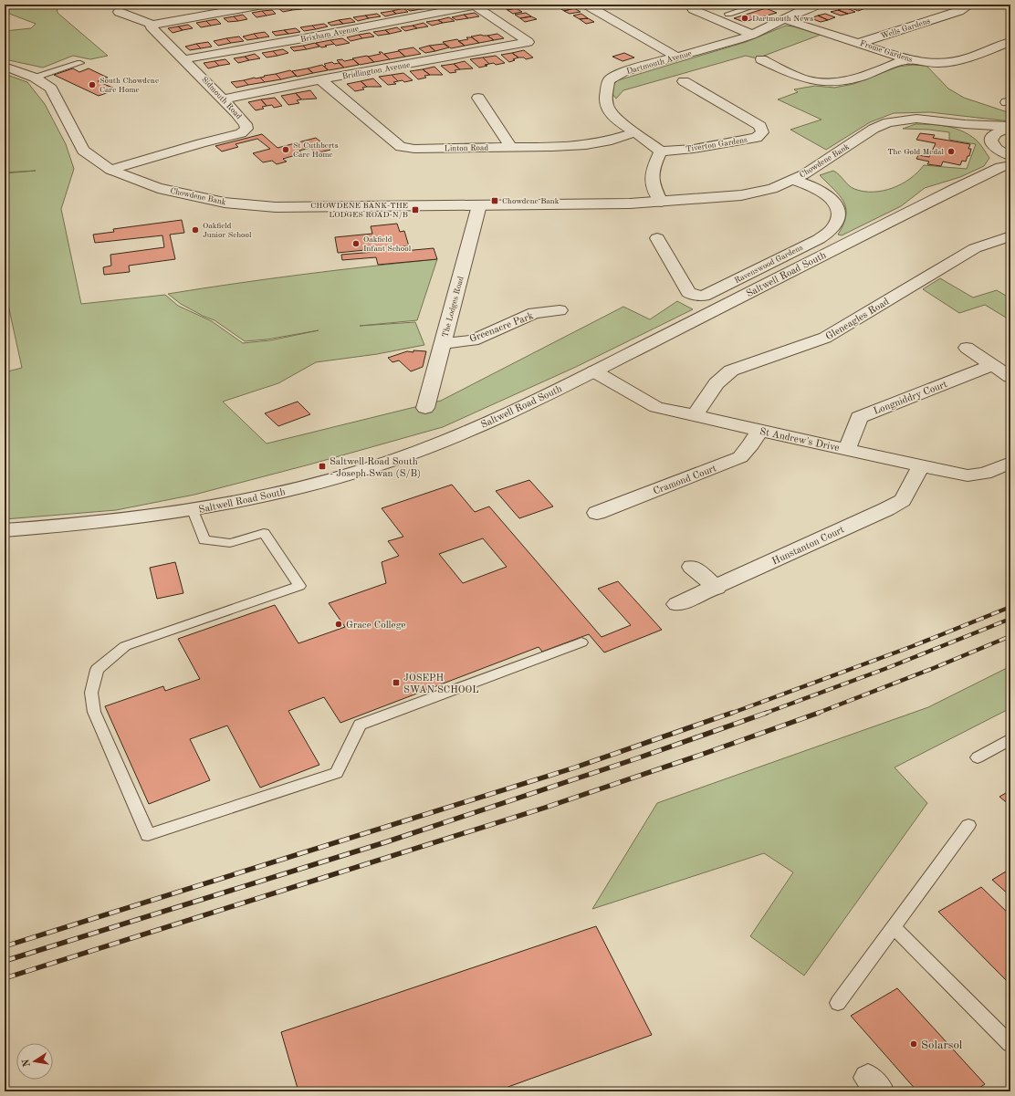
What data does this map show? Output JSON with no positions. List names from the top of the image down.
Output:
{
  "streets": {
    "street": [
      "Wells Gardens",
      "Brixham Avenue",
      "Frome Gardens",
      "Dartmouth Avenue",
      "Bridlington Avenue",
      "Sidmouth Road",
      "Tiverton Gardens",
      "Linton Road",
      "Chowdene Bank",
      "Ravenswood Gardens",
      "Saltwell Road South",
      "The Lodges Road",
      "Gleneagles Road",
      "Greenacre Park",
      "Longniddry Court",
      "St Andrew's Drive",
      "Cramond Court",
      "Hunstanton Court"
    ]
  },
  "crossings": [
    ["Wells Gardens", "Frome Gardens"],
    ["Brixham Avenue", "Bridlington Avenue"],
    ["Brixham Avenue", "Sidmouth Road"],
    ["Frome Gardens", "Dartmouth Avenue"],
    ["Dartmouth Avenue", "Tiverton Gardens"],
    ["Dartmouth Avenue", "Linton Road"],
    ["Bridlington Avenue", "Sidmouth Road"],
    ["Bridlington Avenue", "Linton Road"],
    ["Sidmouth Road", "Chowdene Bank"],
    ["Chowdene Bank", "Ravenswood Gardens"],
    ["Chowdene Bank", "The Lodges Road"],
    ["Saltwell Road South", "St Andrew's Drive"],
    ["The Lodges Road", "Greenacre Park"],
    ["Gleneagles Road", "St Andrew's Drive"],
    ["Longniddry Court", "St Andrew's Drive"],
    ["St Andrew's Drive", "Cramond Court"],
    ["St Andrew's Drive", "Hunstanton Court"]
  ],
  "places": {
    "other": [
      "Dartmouth News",
      "South Chowdene Care Home",
      "St Cuthberts Care Home",
      "The Gold Medal",
      "Oakfield Junior School",
      "Oakfield Infant School",
      "Grace College",
      "Solarsol"
    ],
    "transit": [
      "Chowdene Bank",
      "CHOWDENE BANK-THE LODGES ROAD-N/B",
      "Saltwell Road South - Joseph Swan (S/B)",
      "JOSEPH SWAN SCHOOL"
    ]
  },
  "north": "left"
}
